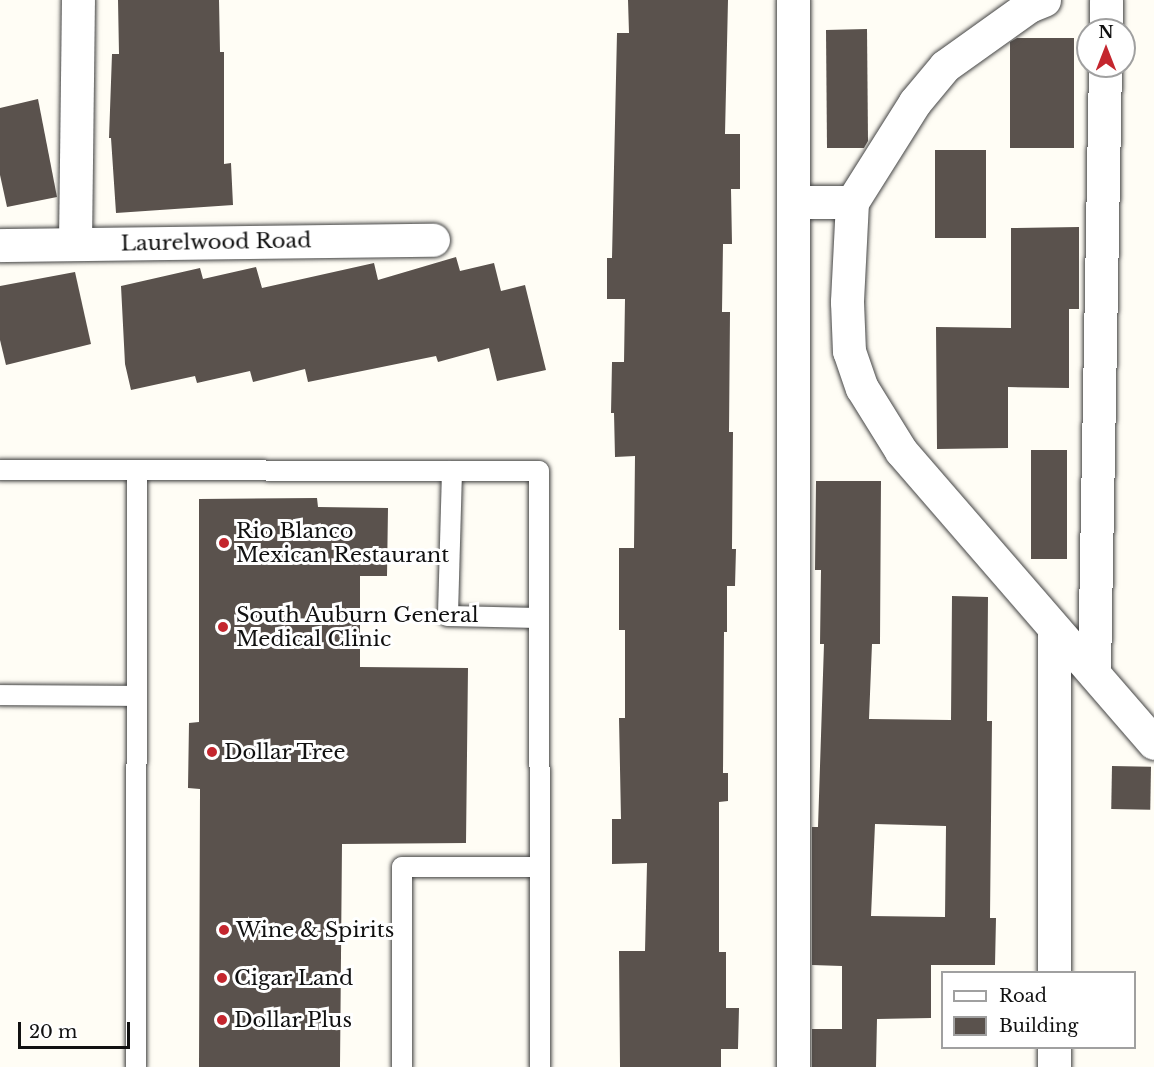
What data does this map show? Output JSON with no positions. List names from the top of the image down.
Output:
{
  "streets": {
    "street": ["Laurelwood Road"]
  },
  "places": [
    "Rio Blanco Mexican Restaurant",
    "South Auburn General Medical Clinic",
    "Dollar Tree",
    "Wine & Spirits",
    "Cigar Land",
    "Dollar Plus"
  ],
  "legend": ["Road", "Building"],
  "scale_bar": "20 m",
  "north": "top"
}
